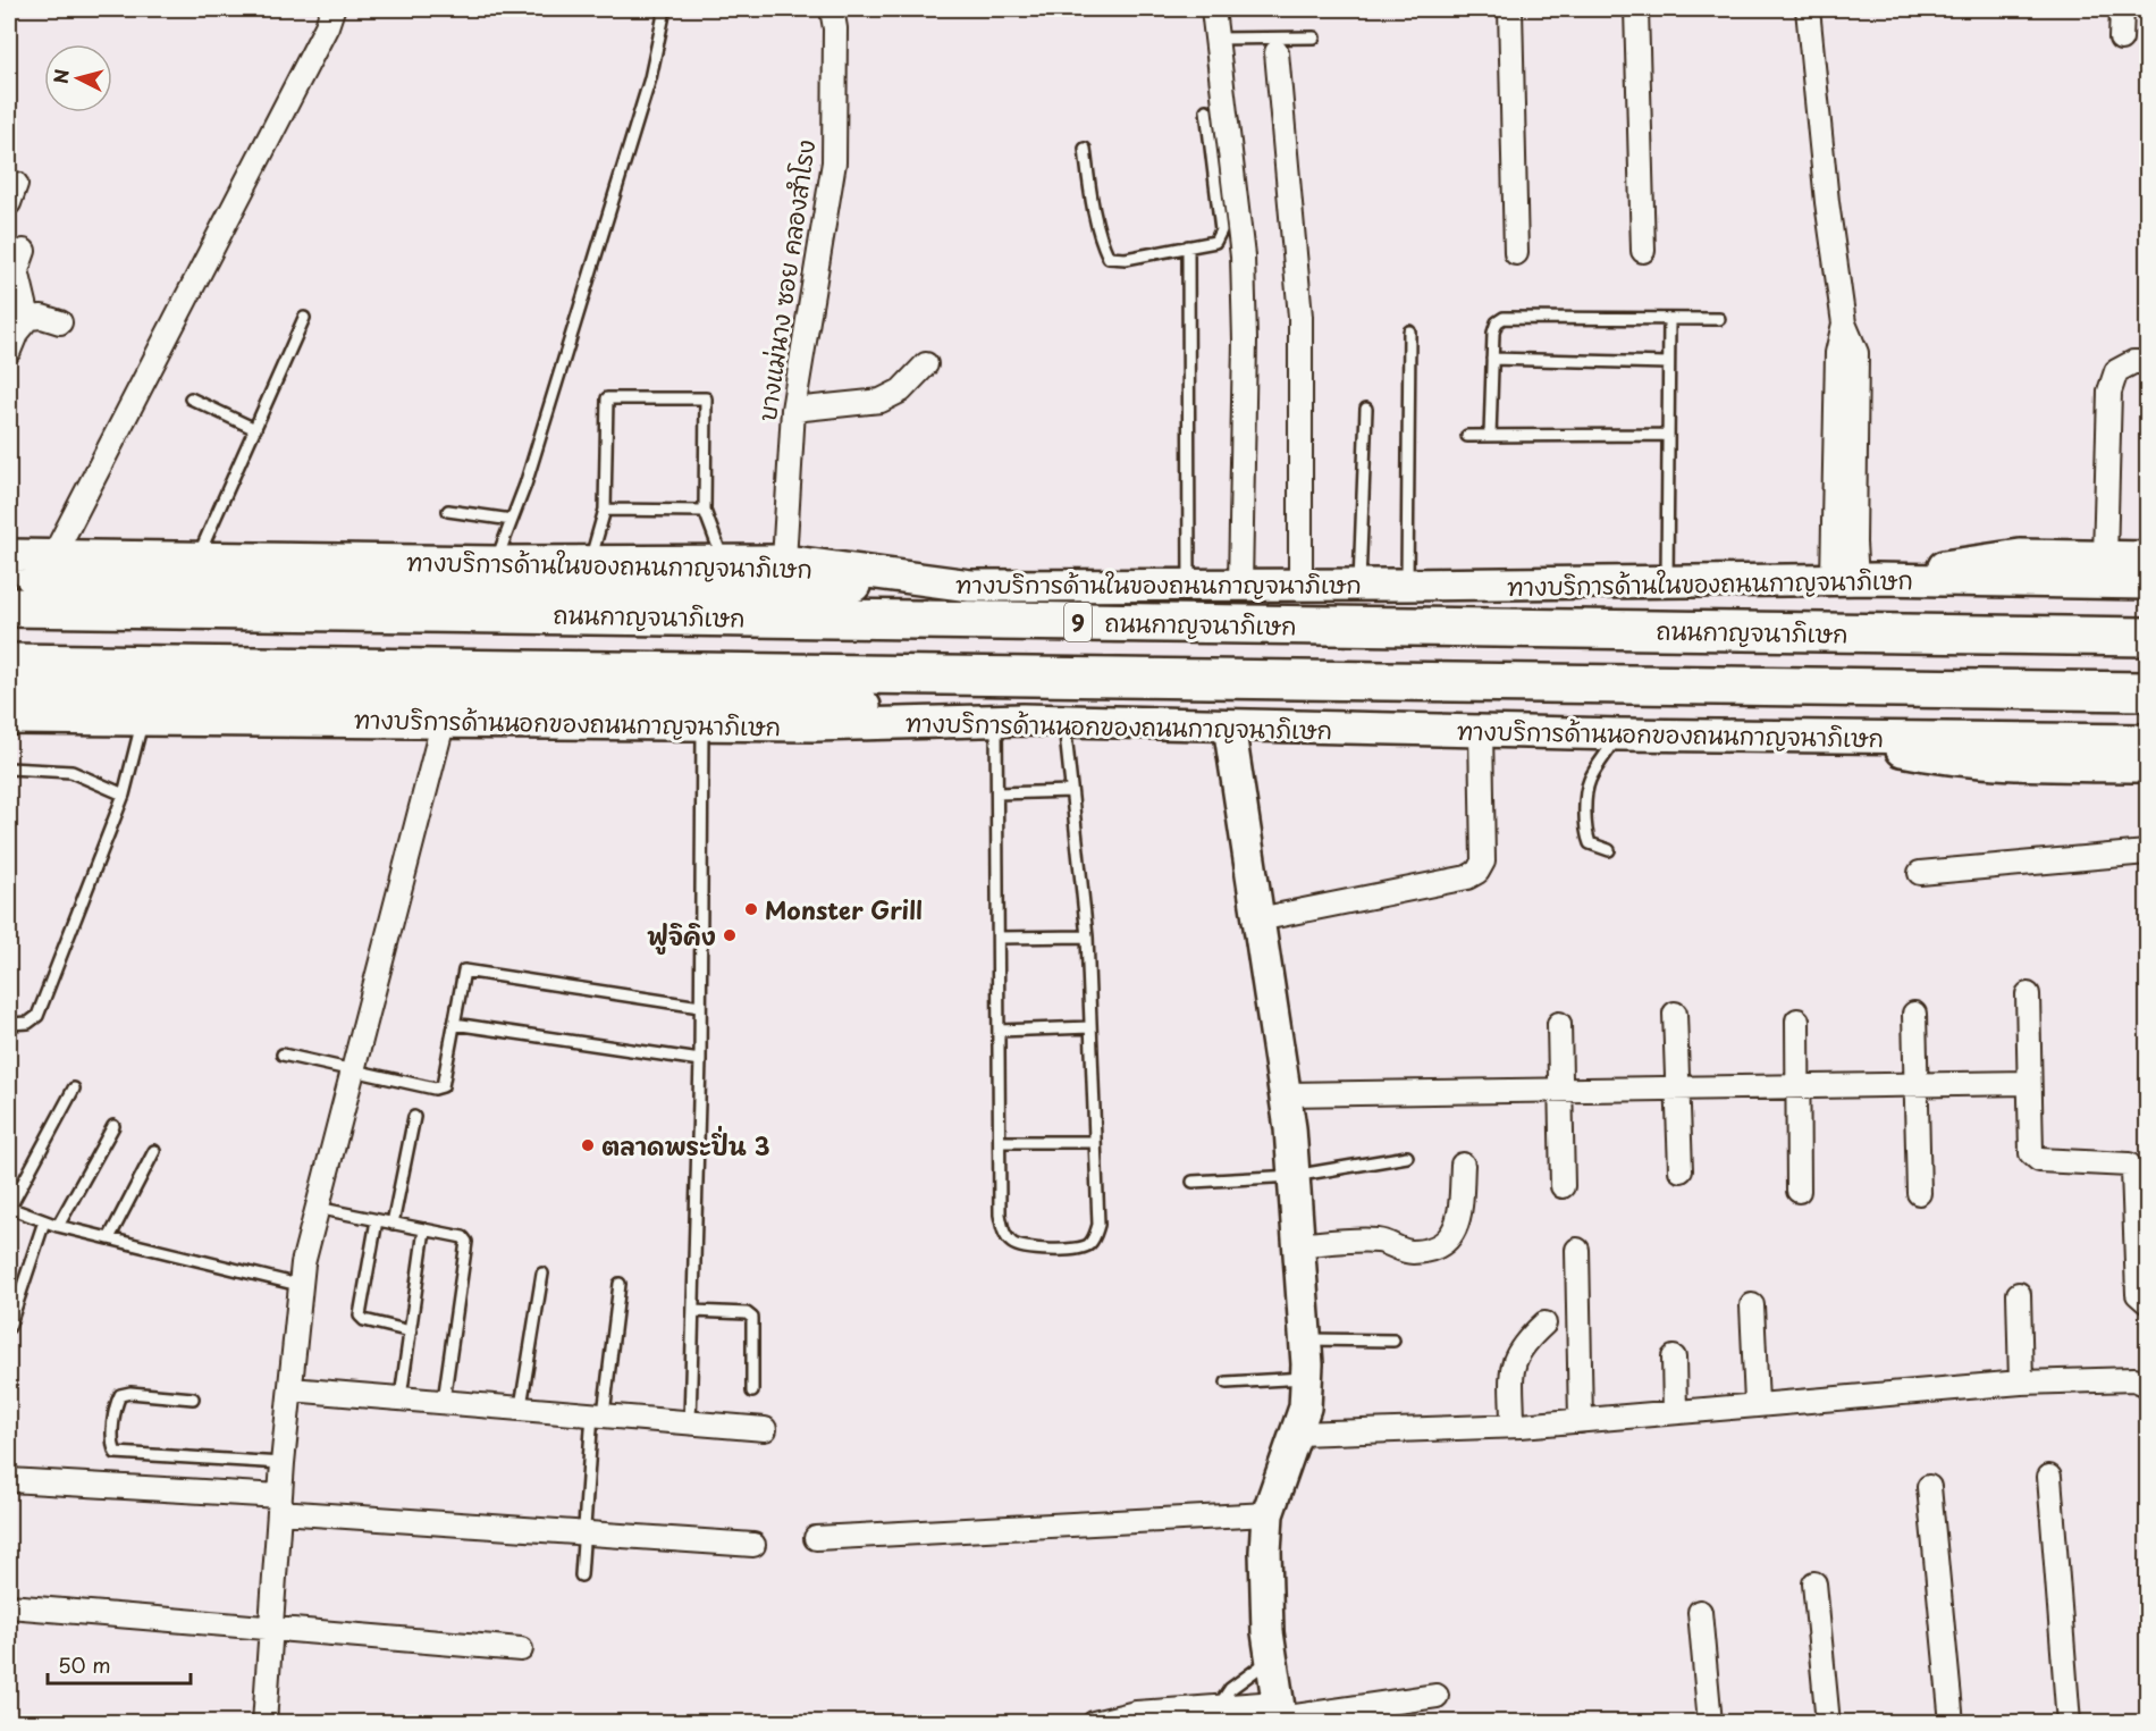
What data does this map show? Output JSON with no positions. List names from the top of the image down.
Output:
{
  "streets": {
    "highway": ["ถนนกาญจนาภิเษก", "9"],
    "main road": ["ทางบริการด้านในของถนนกาญจนาภิเษก", "ทางบริการด้านนอกของถนนกาญจนาภิเษก"],
    "street": ["บางแม่นาง ซอย คลองสำโรง"]
  },
  "crossings": [
    ["บางแม่นาง ซอย คลองสำโรง", "ทางบริการด้านในของถนนกาญจนาภิเษก"]
  ],
  "places": ["Monster Grill", "ฟูจิคิง", "ตลาดพระปิ่น 3"],
  "scale_bar": "50 m",
  "north": "left"
}
